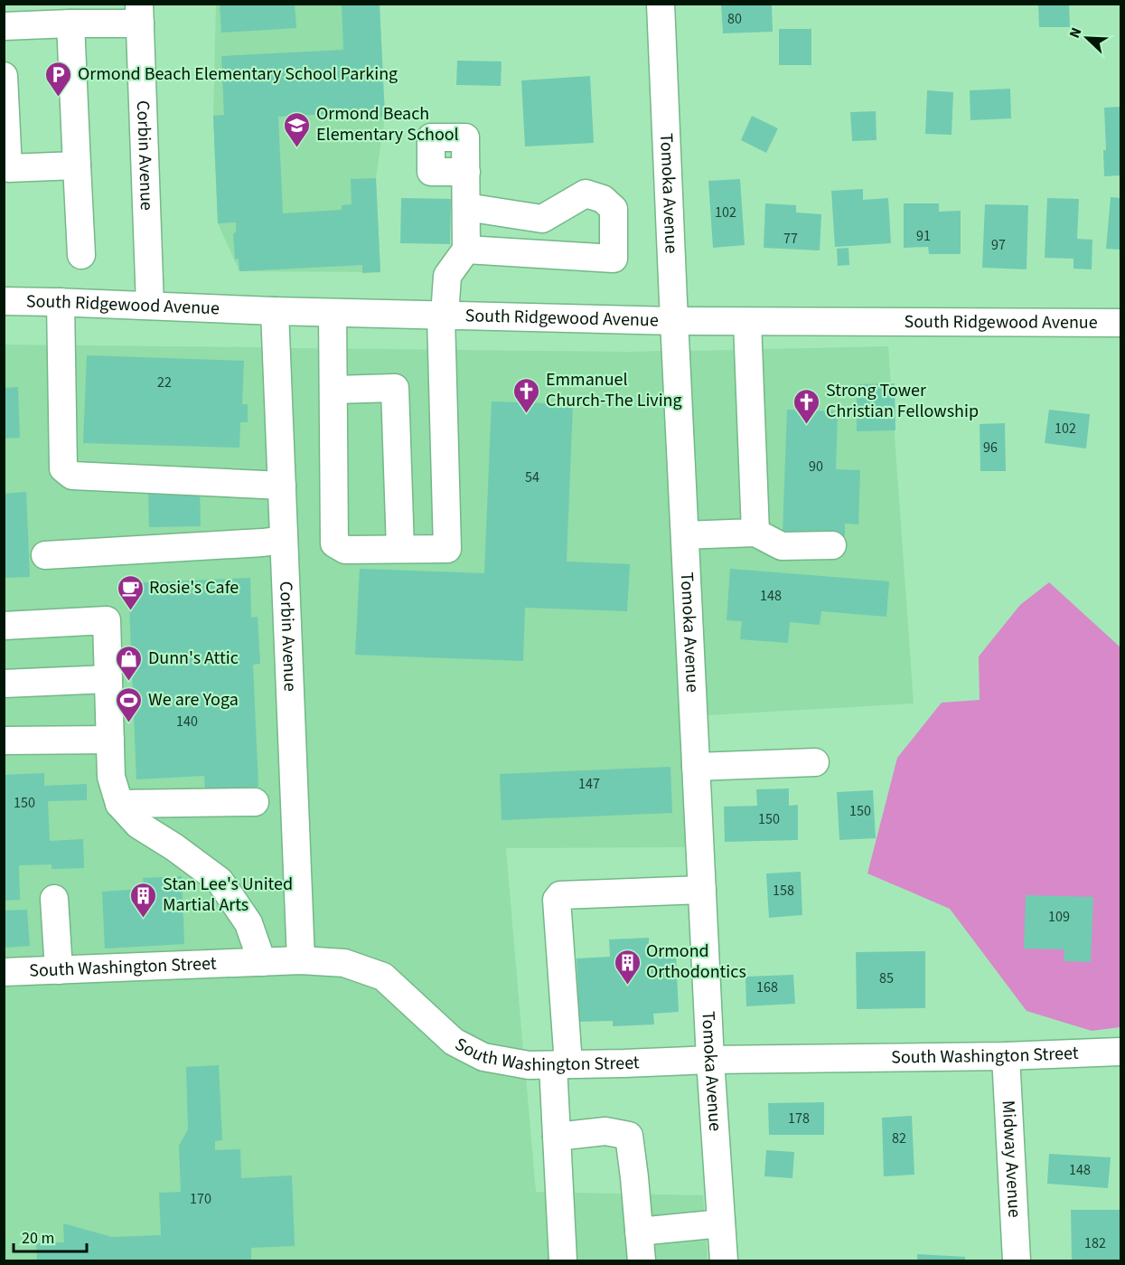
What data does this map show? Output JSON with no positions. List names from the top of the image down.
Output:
{
  "streets": {
    "street": [
      "Corbin Avenue",
      "Tomoka Avenue",
      "South Ridgewood Avenue",
      "South Washington Street",
      "Midway Avenue"
    ]
  },
  "crossings": [
    ["Corbin Avenue", "South Ridgewood Avenue"],
    ["Corbin Avenue", "South Washington Street"],
    ["Tomoka Avenue", "South Ridgewood Avenue"],
    ["Tomoka Avenue", "South Washington Street"],
    ["South Washington Street", "Midway Avenue"]
  ],
  "places": {
    "parking": ["Ormond Beach Elementary School Parking"],
    "school or university": ["Ormond Beach Elementary School"],
    "church": ["Emmanuel Church-The Living", "Strong Tower Christian Fellowship"],
    "cafe": ["Rosie's Cafe"],
    "shop": ["Dunn's Attic"],
    "sports": ["We are Yoga"],
    "building": ["Stan Lee's United Martial Arts", "Ormond Orthodontics"]
  },
  "house_numbers": [
    "80",
    "102",
    "91",
    "77",
    "97",
    "22",
    "102",
    "96",
    "90",
    "54",
    "148",
    "140",
    "147",
    "150",
    "150",
    "150",
    "158",
    "109",
    "85",
    "168",
    "178",
    "82",
    "148",
    "170",
    "182"
  ],
  "scale_bar": "20 m",
  "north": "top left"
}
